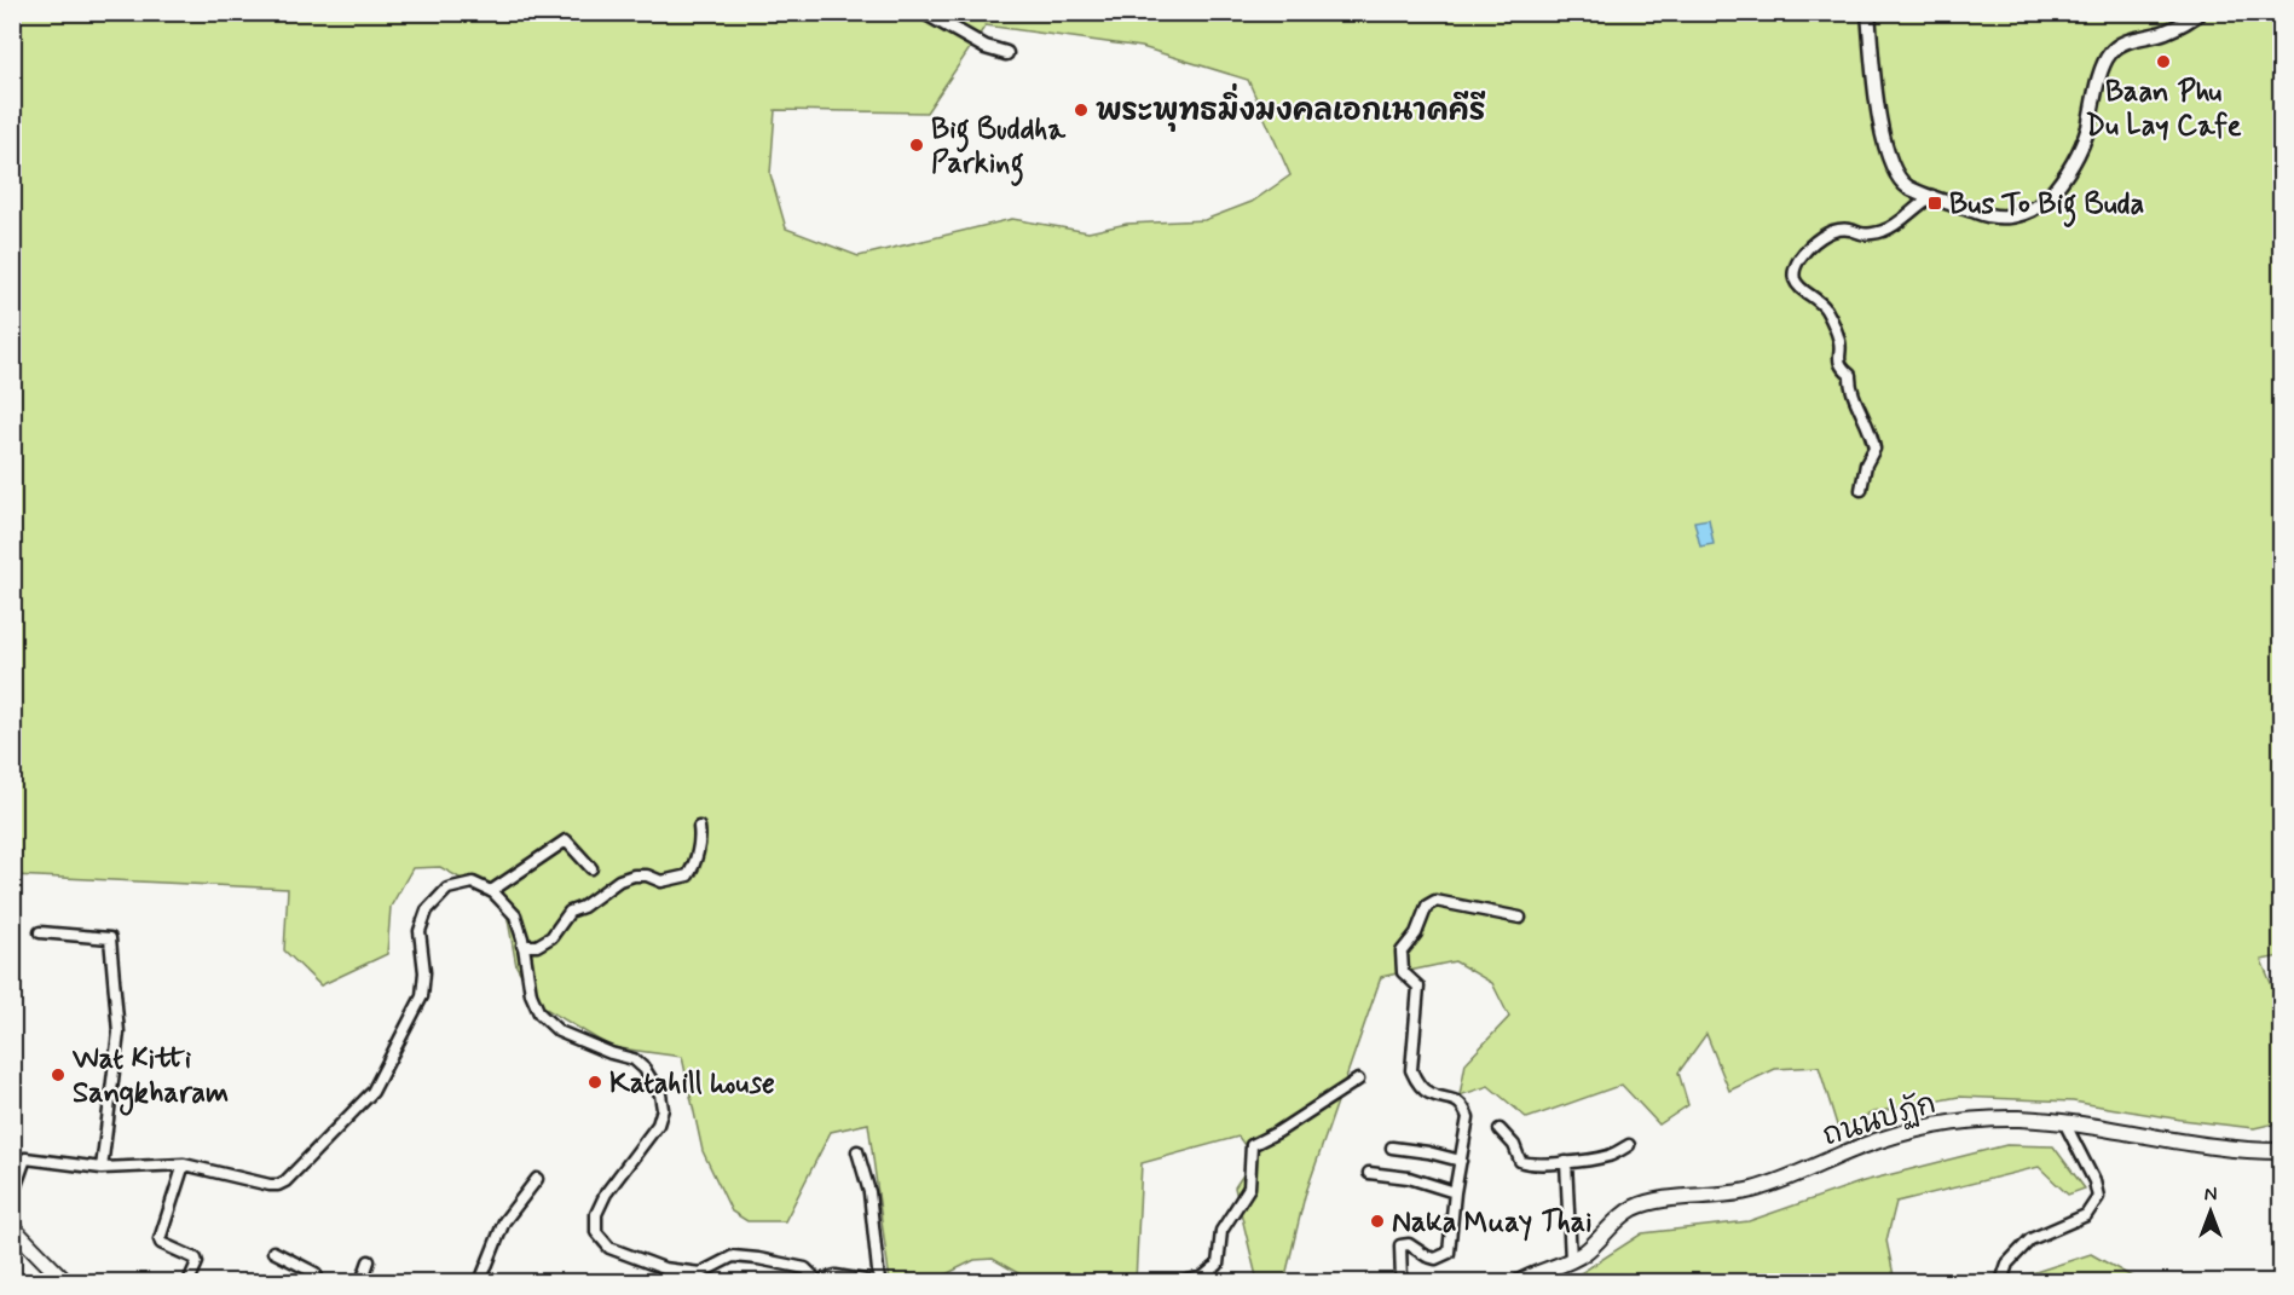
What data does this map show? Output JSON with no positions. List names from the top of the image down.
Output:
{
  "streets": {
    "main road": ["ถนนปฏัก"]
  },
  "places": {
    "other": [
      "Baan Phu Du Lay Cafe",
      "พระพุทธมิ่งมงคลเอกเนาคคีรี",
      "Big Buddha Parking",
      "Wat Kitti Sangkharam",
      "Katahill house",
      "Naka Muay Thai"
    ],
    "transit": ["Bus To Big Buda"]
  },
  "north": "top"
}
